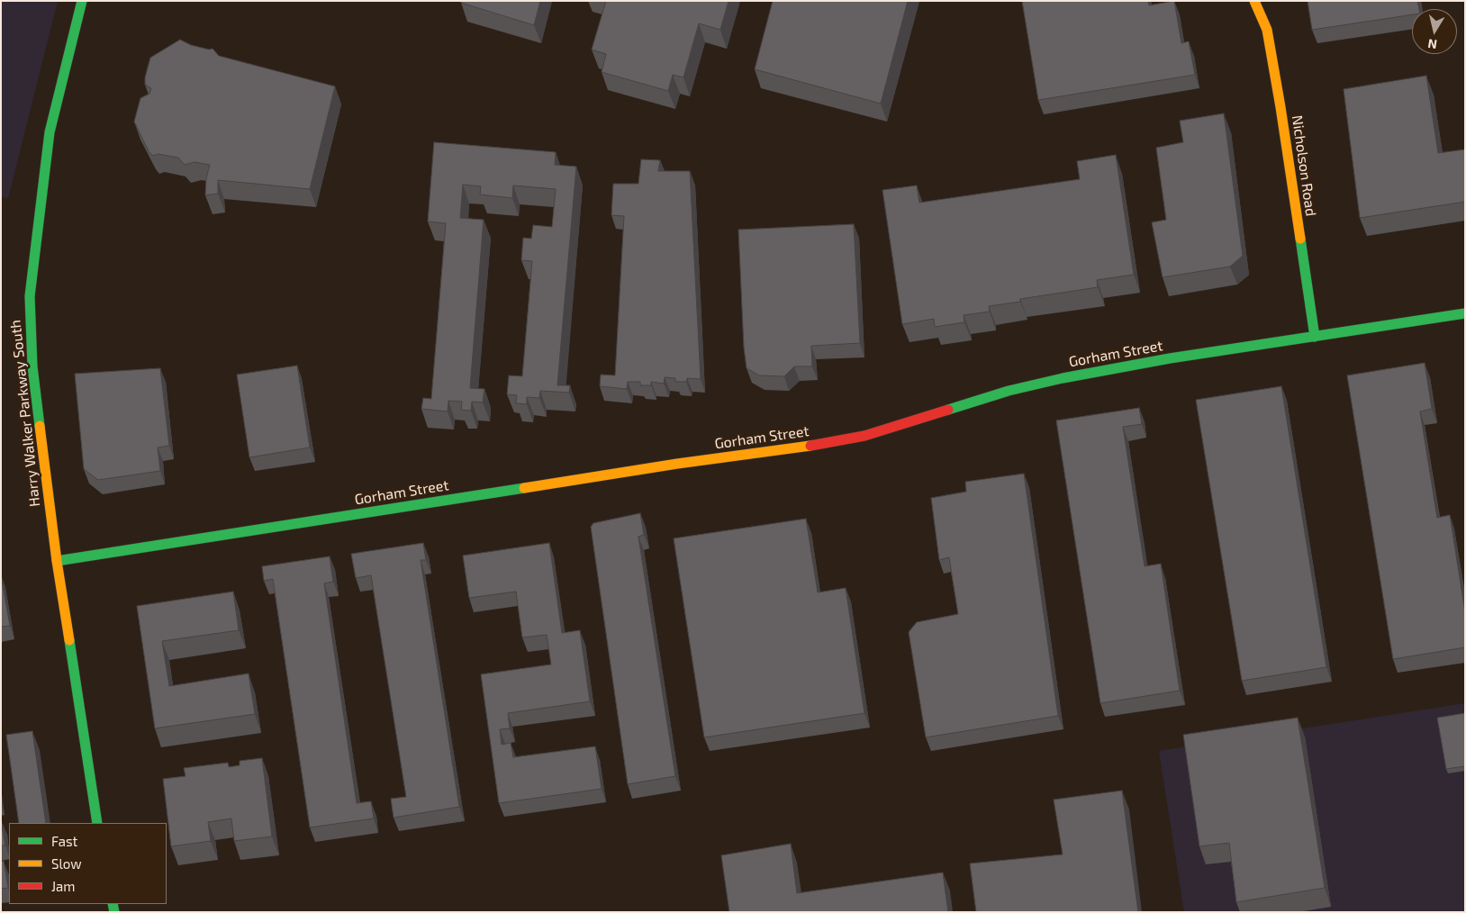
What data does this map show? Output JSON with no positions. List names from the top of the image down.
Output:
{
  "streets": {
    "street": ["Nicholson Road", "Gorham Street", "Harry Walker Parkway South"]
  },
  "crossings": [
    ["Nicholson Road", "Gorham Street"],
    ["Gorham Street", "Harry Walker Parkway South"]
  ],
  "legend": ["Fast", "Slow", "Jam"],
  "north": "bottom"
}
